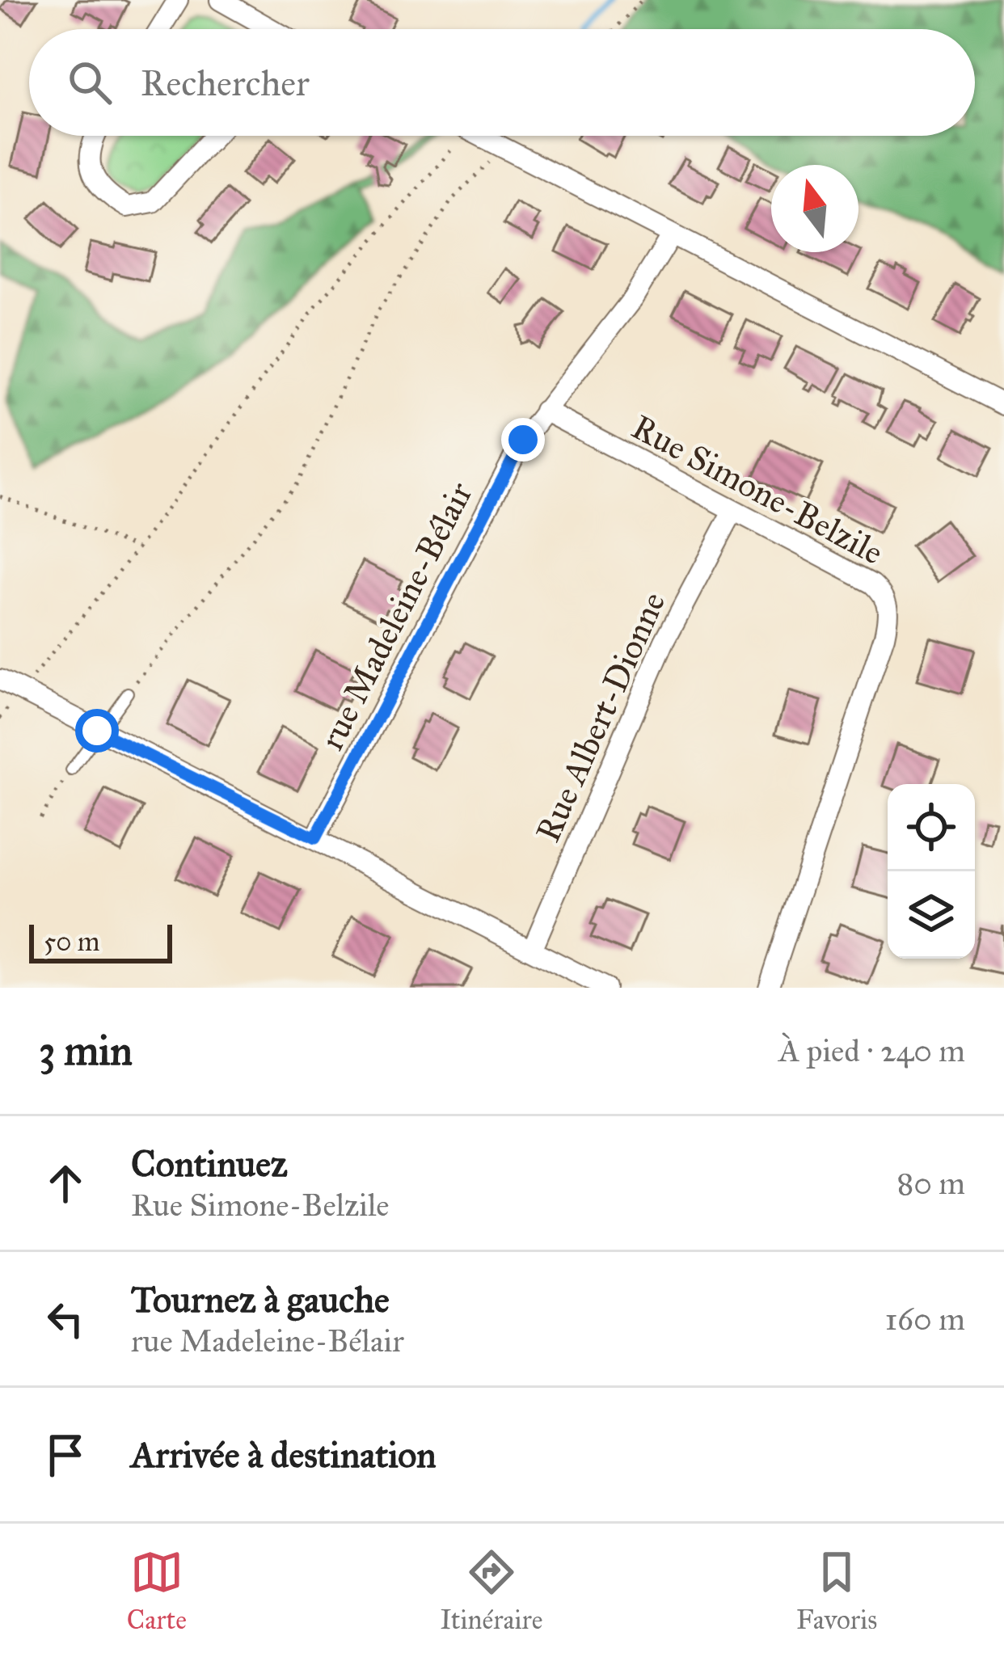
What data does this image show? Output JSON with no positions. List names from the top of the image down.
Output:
{
  "streets": {
    "street": ["Rue Simone-Belzile", "rue Madeleine-Bélair", "Rue Albert-Dionne"]
  },
  "crossings": [
    ["Rue Simone-Belzile", "rue Madeleine-Bélair"],
    ["Rue Simone-Belzile", "Rue Albert-Dionne"]
  ],
  "scale_bar": "50 m",
  "north": "top",
  "page": {
    "search": "Rechercher",
    "scale": "50 m",
    "heading": ["3 min", "À pied · 240 m"],
    "list": [
      ["Continuez", "Rue Simone-Belzile", "80 m"],
      ["Tournez à gauche", "rue Madeleine-Bélair", "160 m"],
      "Arrivée à destination"
    ],
    "nav": ["Carte", "Itinéraire", "Favoris"]
  }
}
